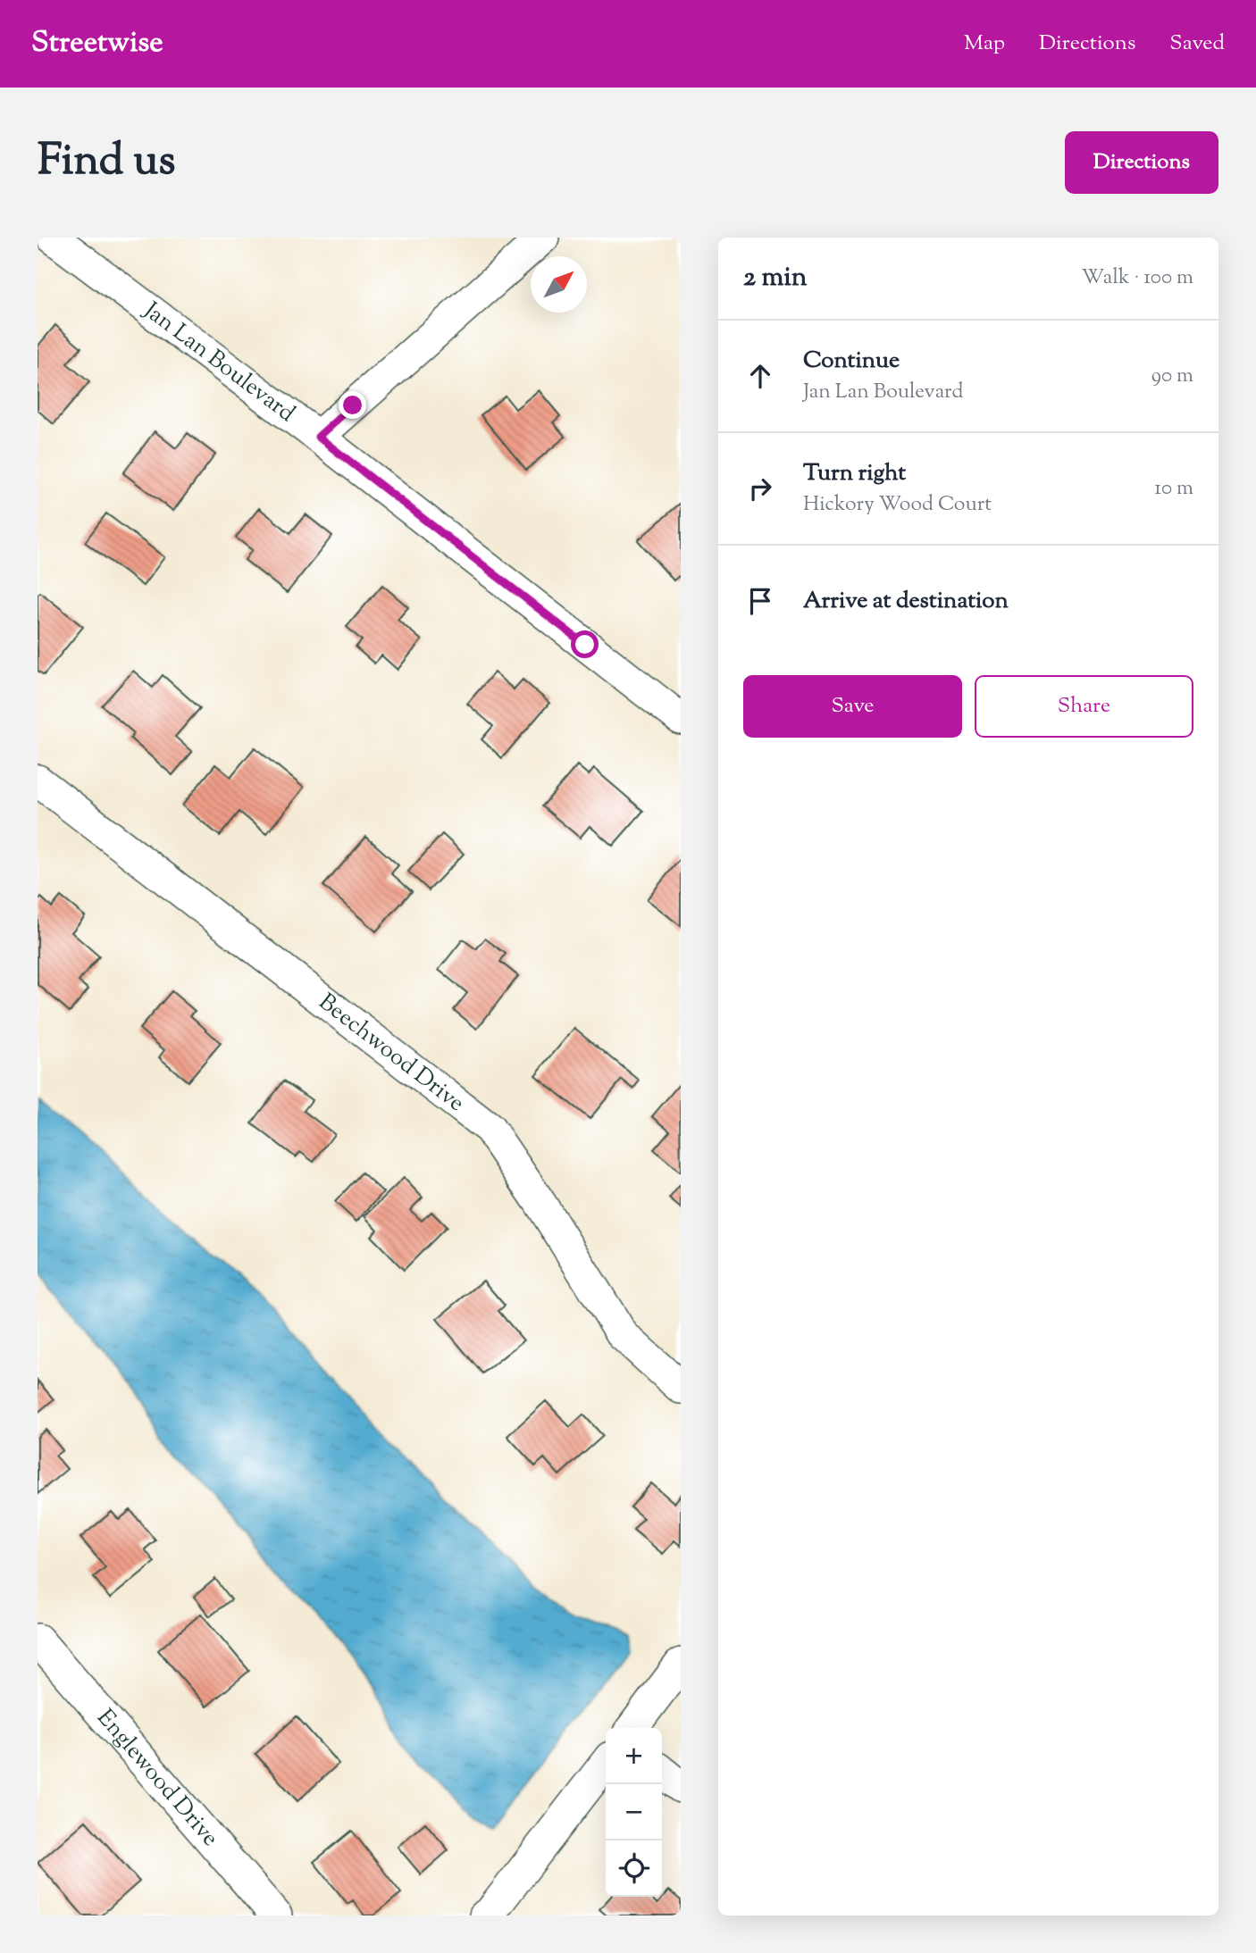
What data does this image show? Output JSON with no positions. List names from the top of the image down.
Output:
{
  "streets": {
    "street": ["Jan Lan Boulevard", "Beechwood Drive", "Englewood Drive"]
  },
  "north": "top right",
  "page": {
    "header": "Streetwise",
    "nav": ["Map", "Directions", "Saved"],
    "title": "Find us",
    "buttons": [
      "Directions",
      ["Save", "Share"]
    ],
    "heading": ["2 min", "Walk · 100 m"],
    "list": [
      ["Continue", "Jan Lan Boulevard", "90 m"],
      ["Turn right", "Hickory Wood Court", "10 m"],
      "Arrive at destination"
    ],
    "map_buttons": ["+", "−"]
  }
}
